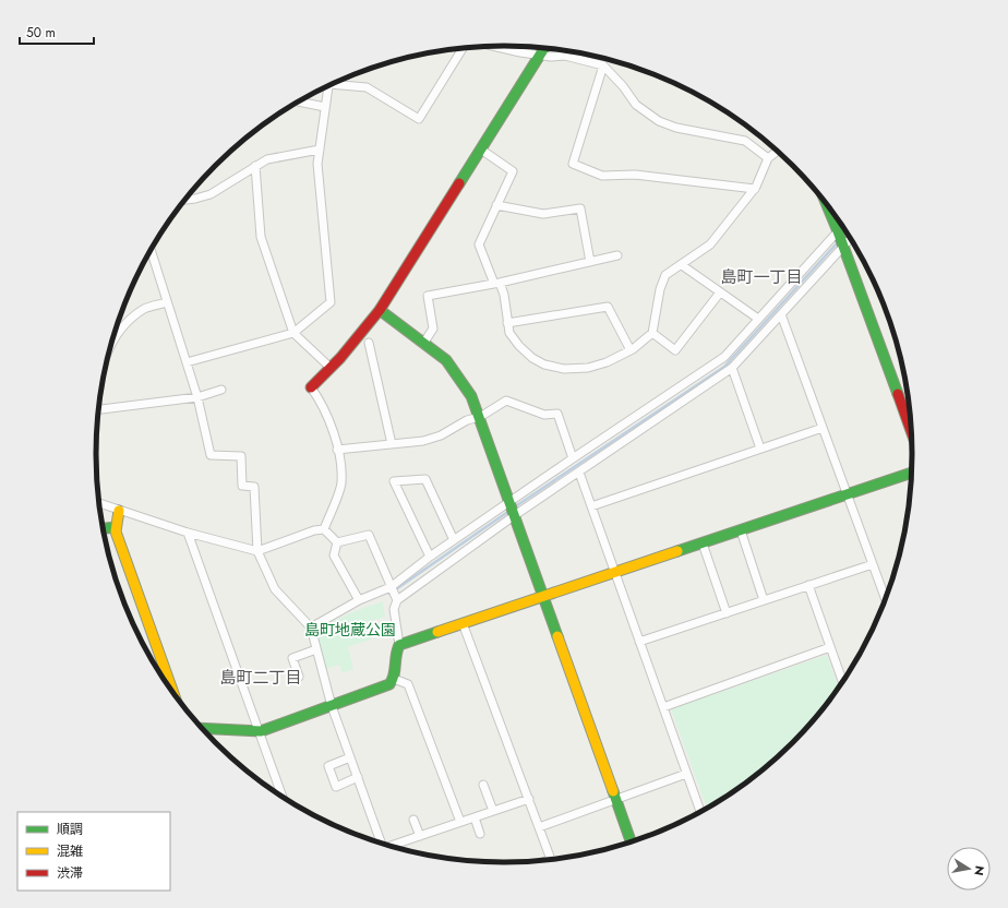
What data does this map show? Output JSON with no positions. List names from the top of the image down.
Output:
{
  "districts": ["島町一丁目", "島町二丁目"],
  "parks": ["島町地蔵公園"],
  "legend": ["順調", "混雑", "渋滞"],
  "scale_bar": "50 m",
  "north": "right"
}
